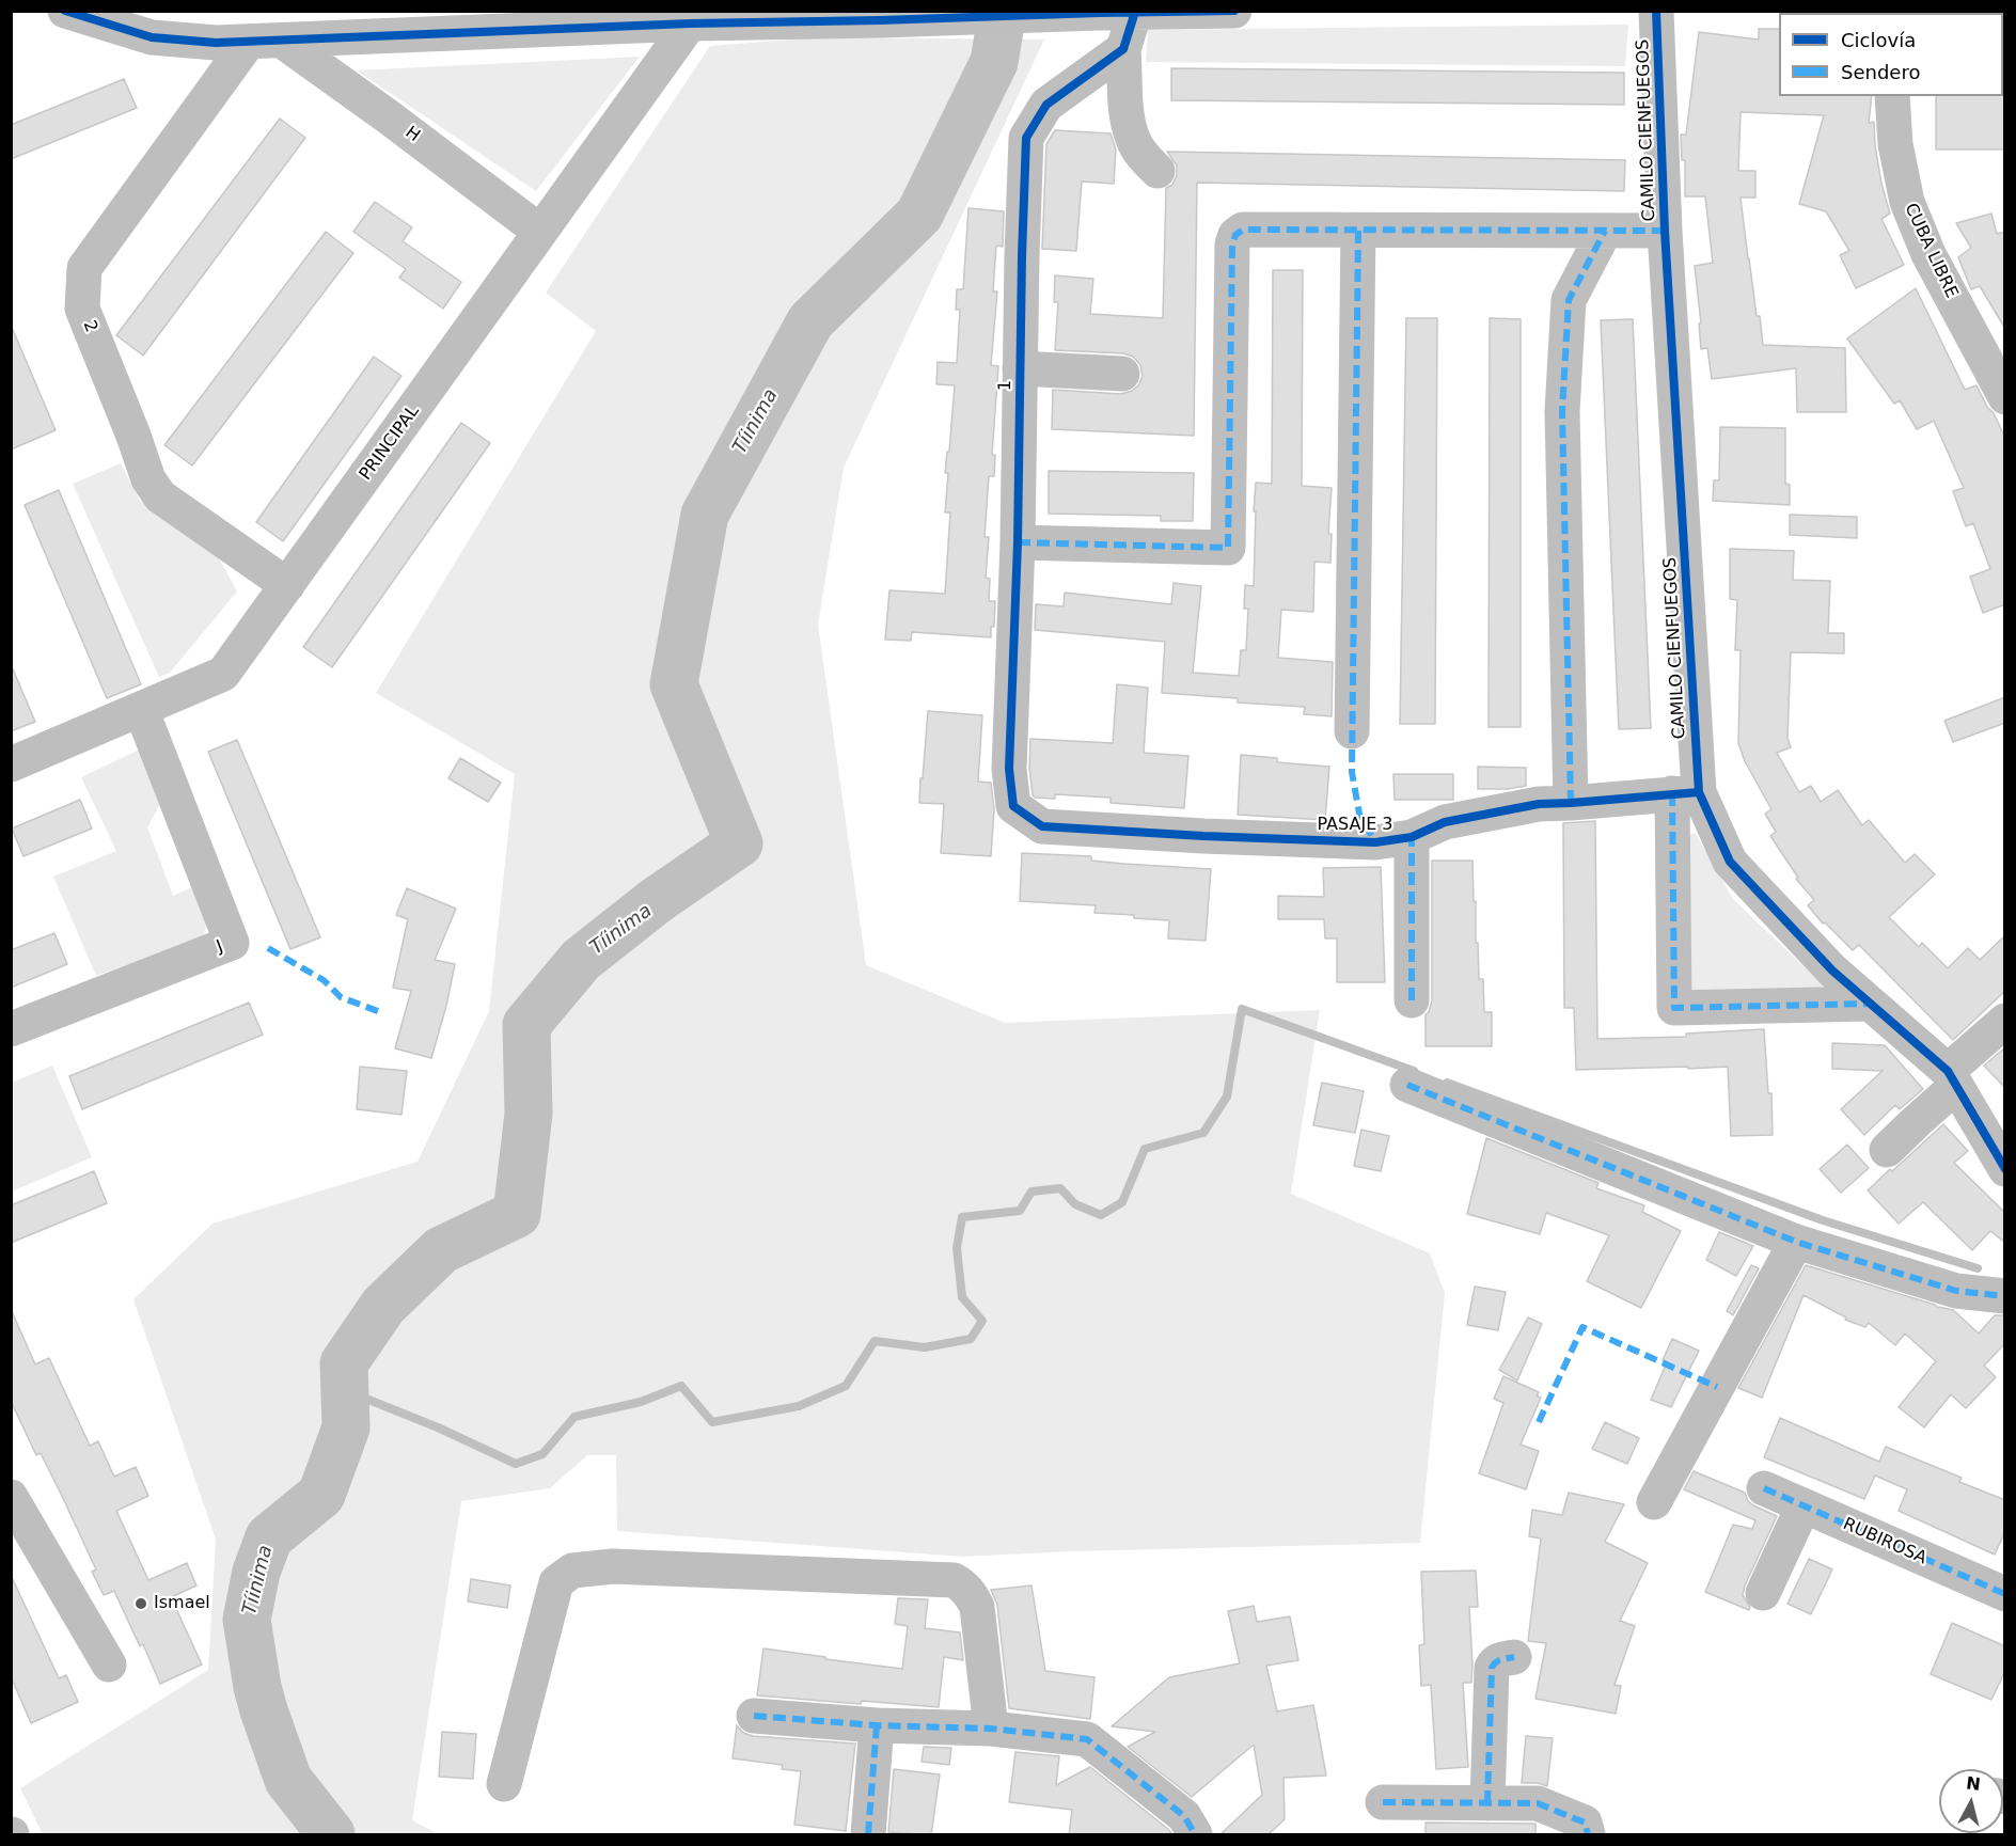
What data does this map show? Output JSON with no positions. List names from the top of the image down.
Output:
{
  "streets": {
    "street": [
      "CAMILO CIENFUEGOS",
      "H",
      "CUBA LIBRE",
      "2",
      "1",
      "PRINCIPAL",
      "PASAJE 3",
      "J",
      "RUBIROSA"
    ]
  },
  "crossings": [
    ["CAMILO CIENFUEGOS", "PASAJE 3"],
    ["H", "2"],
    ["H", "PRINCIPAL"],
    ["2", "PRINCIPAL"],
    ["1", "PASAJE 3"],
    ["PRINCIPAL", "J"]
  ],
  "water": ["Tíinima"],
  "places": ["Ismael"],
  "legend": ["Ciclovía", "Sendero"],
  "north": "top"
}
